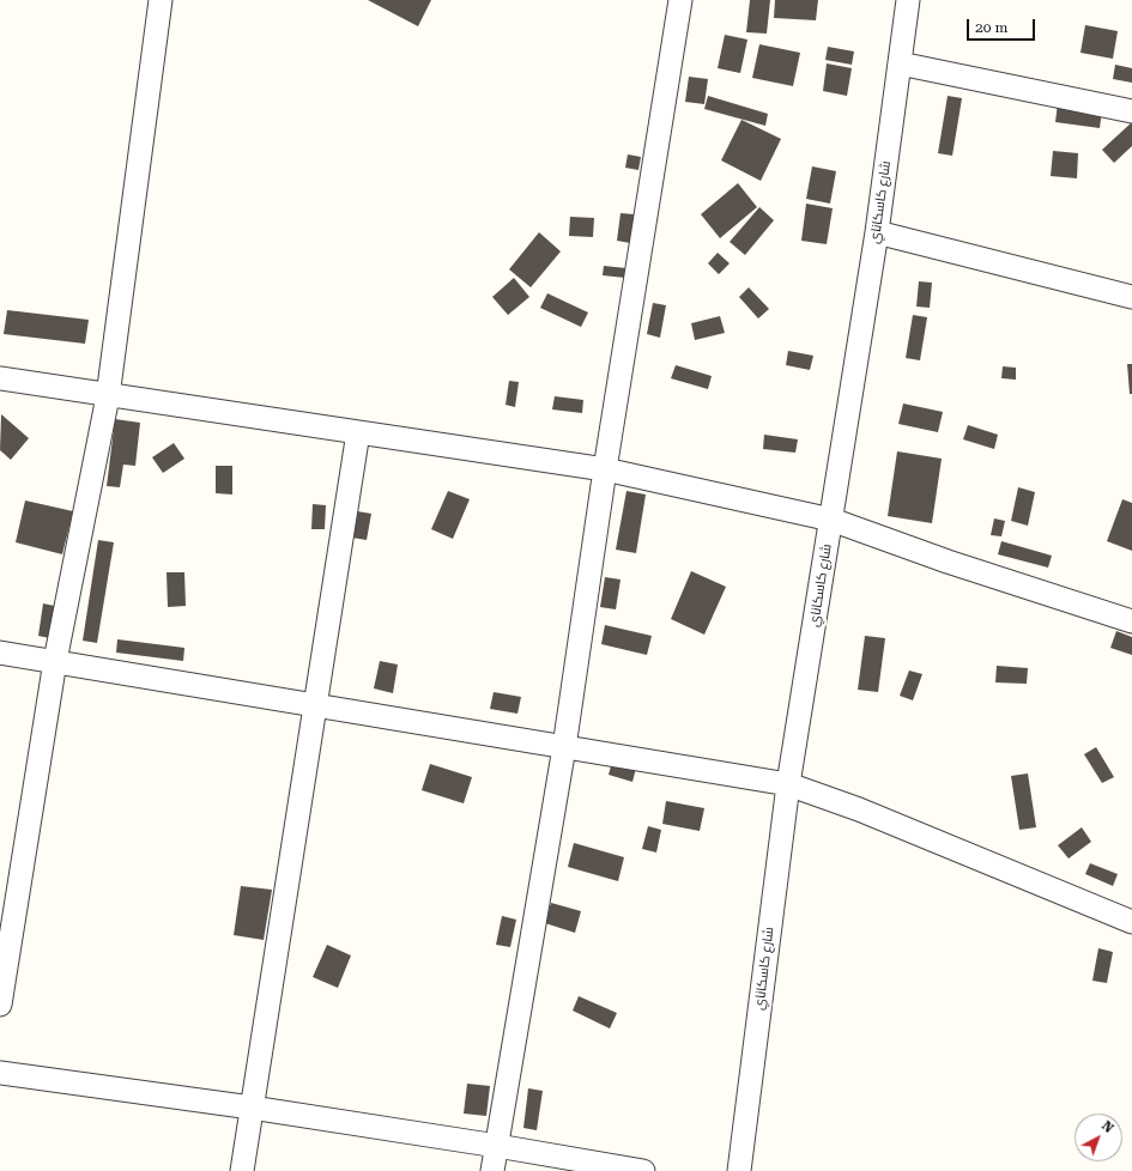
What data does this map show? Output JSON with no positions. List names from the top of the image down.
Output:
{
  "streets": {
    "street": ["شارع كاسكاناي"]
  },
  "scale_bar": "20 m",
  "north": "top right"
}
